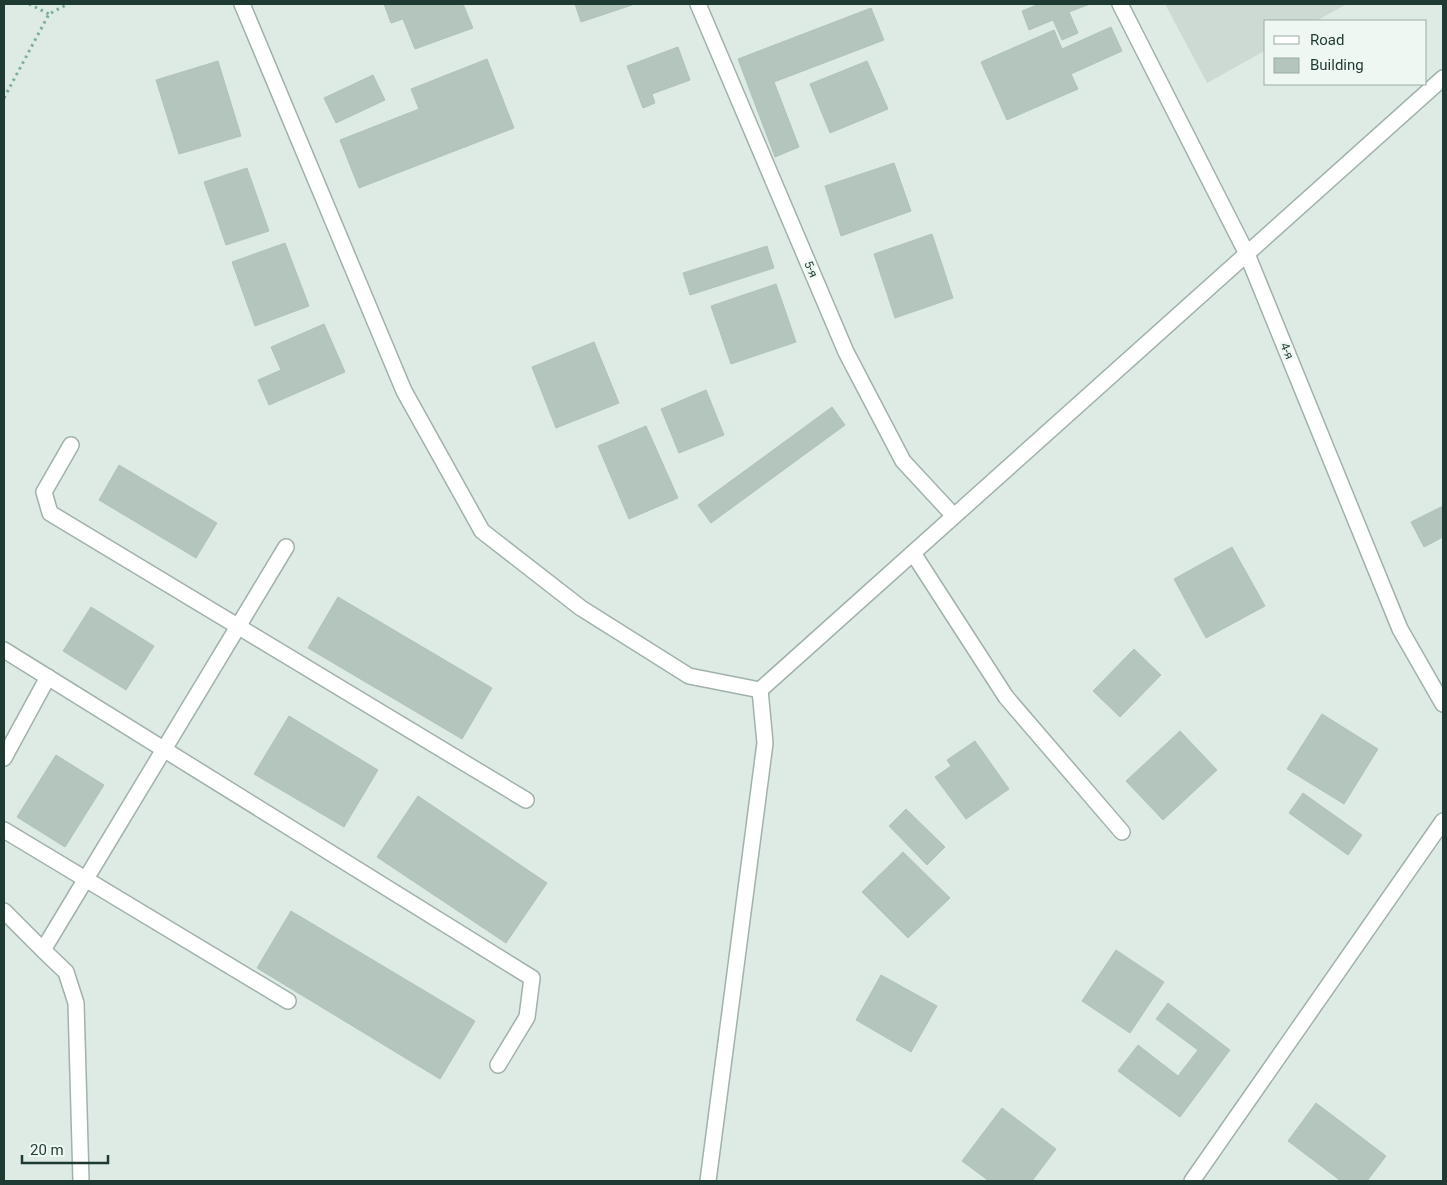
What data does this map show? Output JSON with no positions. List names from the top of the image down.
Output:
{
  "streets": {
    "street": ["5-я", "4-я"]
  },
  "legend": ["Road", "Building"],
  "scale_bar": "20 m"
}
